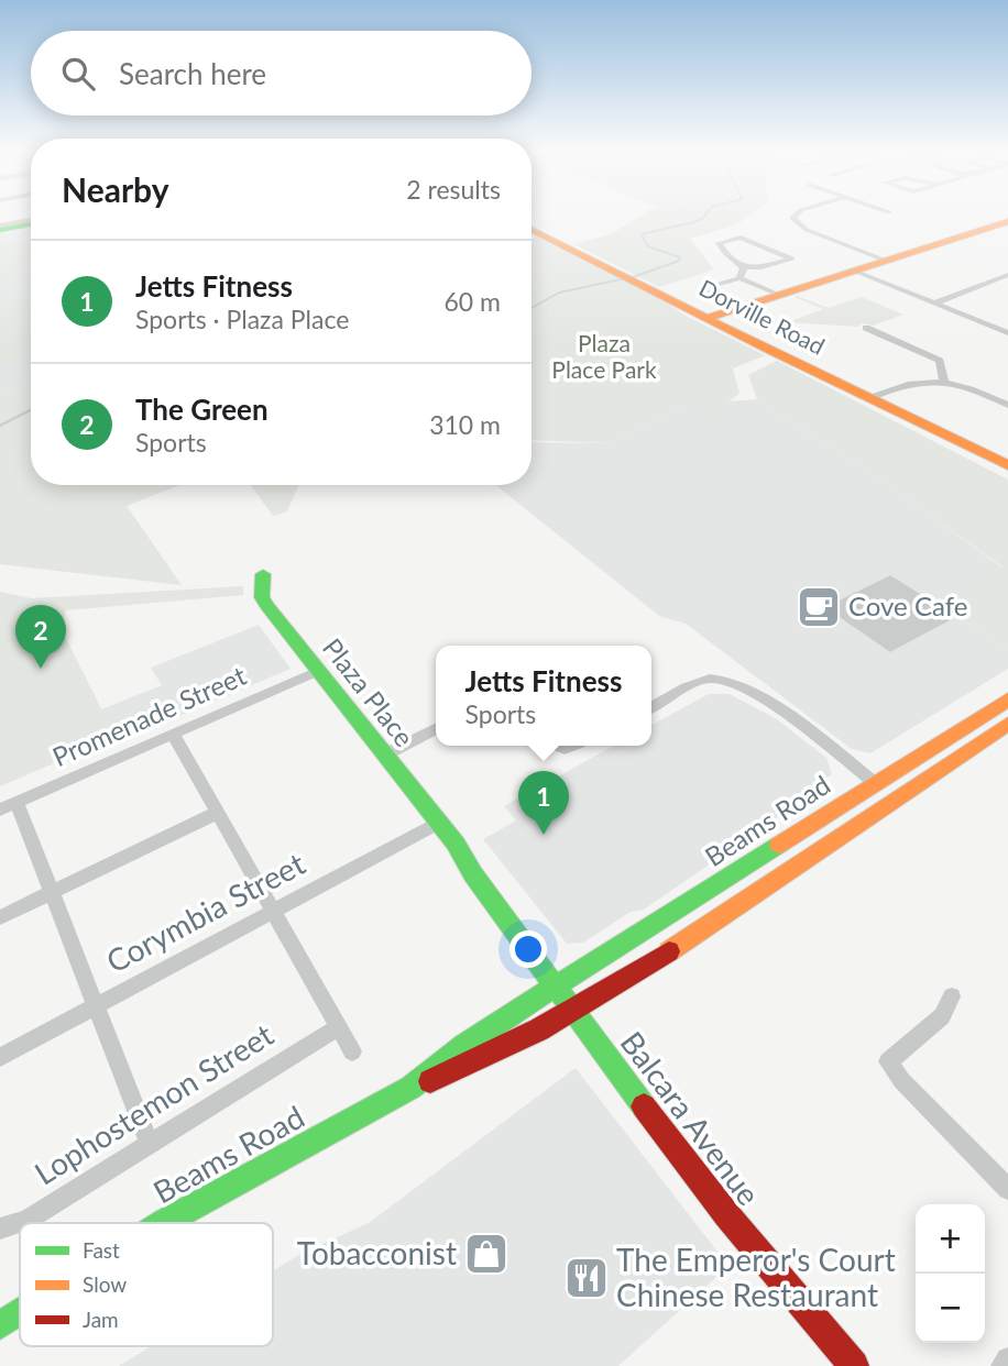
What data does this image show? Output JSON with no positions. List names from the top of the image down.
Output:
{
  "streets": {
    "street": [
      "Dorville Road",
      "Plaza Place",
      "Promenade Street",
      "Beams Road",
      "Corymbia Street",
      "Lophostemon Street",
      "Balcara Avenue"
    ]
  },
  "crossings": [
    ["Plaza Place", "Promenade Street"],
    ["Plaza Place", "Beams Road"],
    ["Plaza Place", "Corymbia Street"],
    ["Beams Road", "Balcara Avenue"]
  ],
  "parks": ["Plaza Place Park"],
  "places": {
    "cafe": ["Cove Cafe"],
    "shop": ["Tobacconist"],
    "restaurant": ["The Emperor's Court Chinese Restaurant"]
  },
  "legend": ["Fast", "Slow", "Jam"],
  "page": {
    "search": "Search here",
    "heading": ["Nearby", "2 results"],
    "list": [
      {
        "mark": "1",
        "name": "Jetts Fitness",
        "note": "Sports · Plaza Place",
        "value": "60 m"
      },
      {
        "mark": "2",
        "name": "The Green",
        "note": "Sports",
        "value": "310 m"
      }
    ],
    "pins": ["2", "1"],
    "popup": ["Jetts Fitness", "Sports"],
    "map_buttons": ["+", "−"]
  }
}
